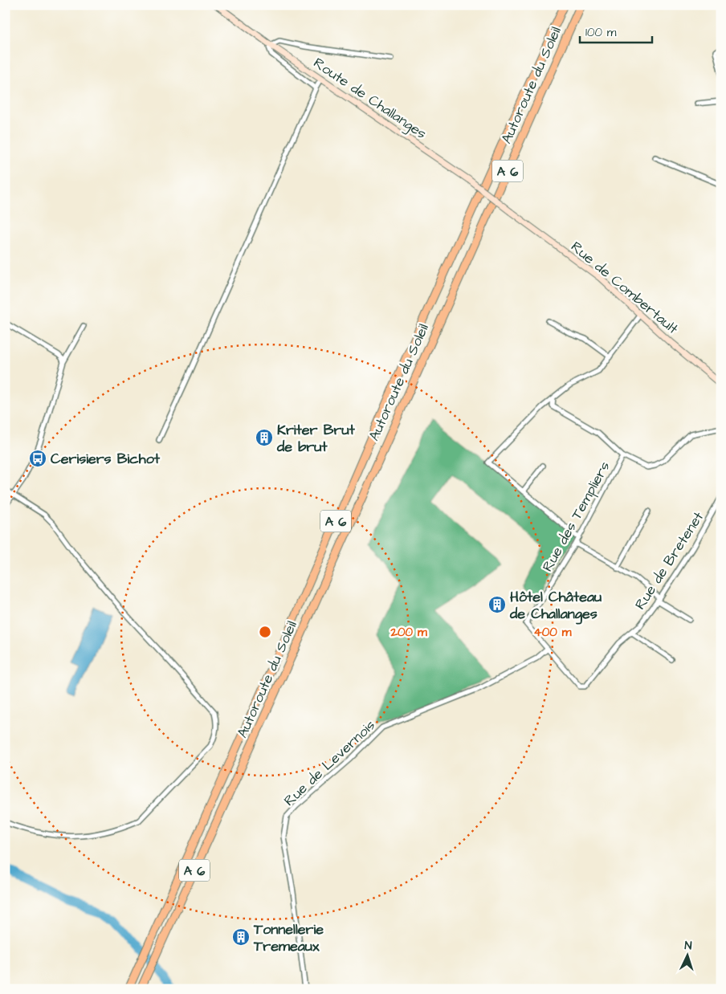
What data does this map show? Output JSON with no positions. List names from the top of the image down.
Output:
{
  "streets": {
    "highway": ["Autoroute du Soleil", "A 6"],
    "street": [
      "Route de Challanges",
      "Rue de Combertault",
      "Rue des Templiers",
      "Rue de Bretenet",
      "Rue de Levernois"
    ]
  },
  "crossings": [
    ["Route de Challanges", "Rue de Combertault"],
    ["Rue des Templiers", "Rue de Bretenet"],
    ["Rue des Templiers", "Rue de Levernois"],
    ["Rue de Bretenet", "Rue de Levernois"]
  ],
  "places": {
    "building": ["Kriter Brut de brut", "Hôtel Château de Challanges", "Tonnellerie Tremeaux"],
    "bus stop": ["Cerisiers Bichot"]
  },
  "scale_bar": "100 m",
  "north": "top",
  "rings": ["200 m", "400 m"]
}
